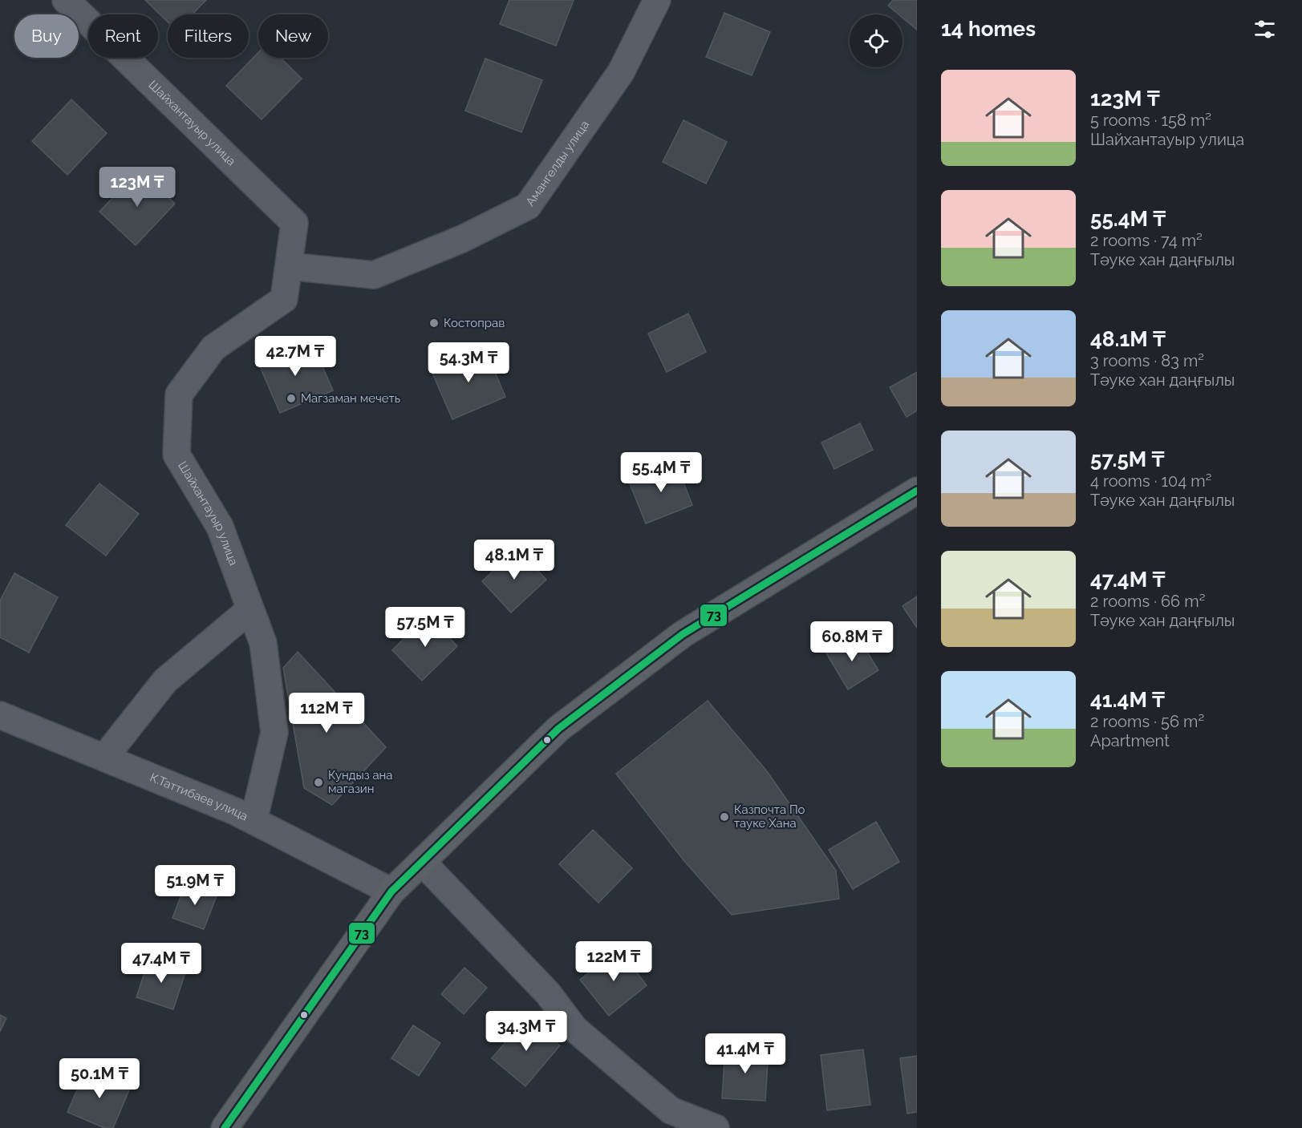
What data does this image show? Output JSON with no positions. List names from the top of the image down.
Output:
{
  "streets": {
    "street": ["Шайхантауыр улица", "Амангелды улица", "К.Таттибаев улица"]
  },
  "crossings": [
    ["Шайхантауыр улица", "Амангелды улица"],
    ["Шайхантауыр улица", "К.Таттибаев улица"]
  ],
  "places": [
    "Костоправ",
    "Магзаман мечеть",
    "Кундыз ана магазин",
    "Казпочта По тауке Хана"
  ],
  "lines": ["transit line 73"],
  "page": {
    "heading": "14 homes",
    "chip": [
      "Buy",
      "Rent",
      "Filters",
      "New"
    ],
    "list": [
      {
        "name": "123M ₸",
        "note": "5 rooms · 158 m² · Шайхантауыр улица"
      },
      {
        "name": "55.4M ₸",
        "note": "2 rooms · 74 m² · Тәуке хан даңғылы"
      },
      {
        "name": "48.1M ₸",
        "note": "3 rooms · 83 m² · Тәуке хан даңғылы"
      },
      {
        "name": "57.5M ₸",
        "note": "4 rooms · 104 m² · Тәуке хан даңғылы"
      },
      {
        "name": "47.4M ₸",
        "note": "2 rooms · 66 m² · Тәуке хан даңғылы"
      },
      {
        "name": "41.4M ₸",
        "note": "2 rooms · 56 m² · Apartment"
      }
    ],
    "price": [
      "123M ₸",
      "42.7M ₸",
      "54.3M ₸",
      "55.4M ₸",
      "48.1M ₸",
      "57.5M ₸",
      "60.8M ₸",
      "112M ₸",
      "51.9M ₸",
      "122M ₸",
      "47.4M ₸",
      "34.3M ₸",
      "41.4M ₸",
      "50.1M ₸"
    ]
  }
}
